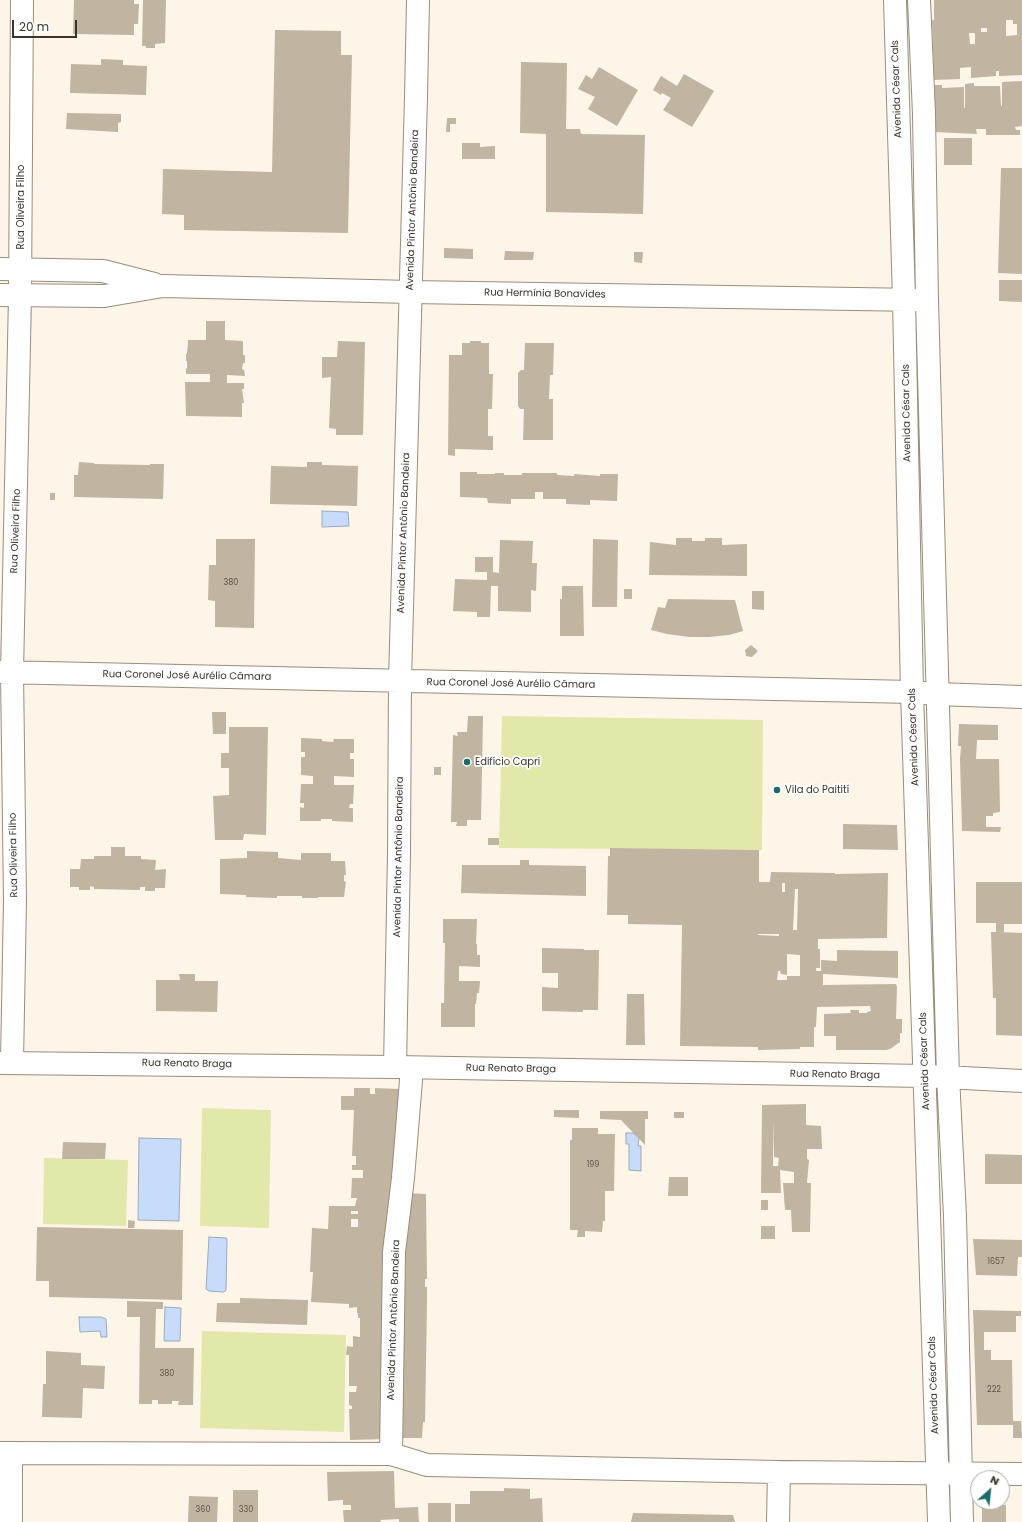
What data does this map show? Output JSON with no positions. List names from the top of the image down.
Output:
{
  "streets": {
    "main road": [
      "Avenida César Cals",
      "Rua Oliveira Filho",
      "Avenida Pintor Antônio Bandeira",
      "Rua Hermínia Bonavides",
      "Rua Coronel José Aurélio Câmara",
      "Rua Renato Braga"
    ]
  },
  "crossings": [
    ["Avenida César Cals", "Rua Hermínia Bonavides"],
    ["Avenida César Cals", "Rua Coronel José Aurélio Câmara"],
    ["Avenida César Cals", "Rua Renato Braga"],
    ["Rua Oliveira Filho", "Rua Hermínia Bonavides"],
    ["Rua Oliveira Filho", "Rua Coronel José Aurélio Câmara"],
    ["Rua Oliveira Filho", "Rua Renato Braga"],
    ["Avenida Pintor Antônio Bandeira", "Rua Hermínia Bonavides"],
    ["Avenida Pintor Antônio Bandeira", "Rua Coronel José Aurélio Câmara"],
    ["Avenida Pintor Antônio Bandeira", "Rua Renato Braga"]
  ],
  "places": ["Edifício Capri", "Vila do Paitití"],
  "house_numbers": [
    "380",
    "199",
    "1657",
    "380",
    "222",
    "360",
    "330"
  ],
  "scale_bar": "20 m",
  "north": "top right"
}
